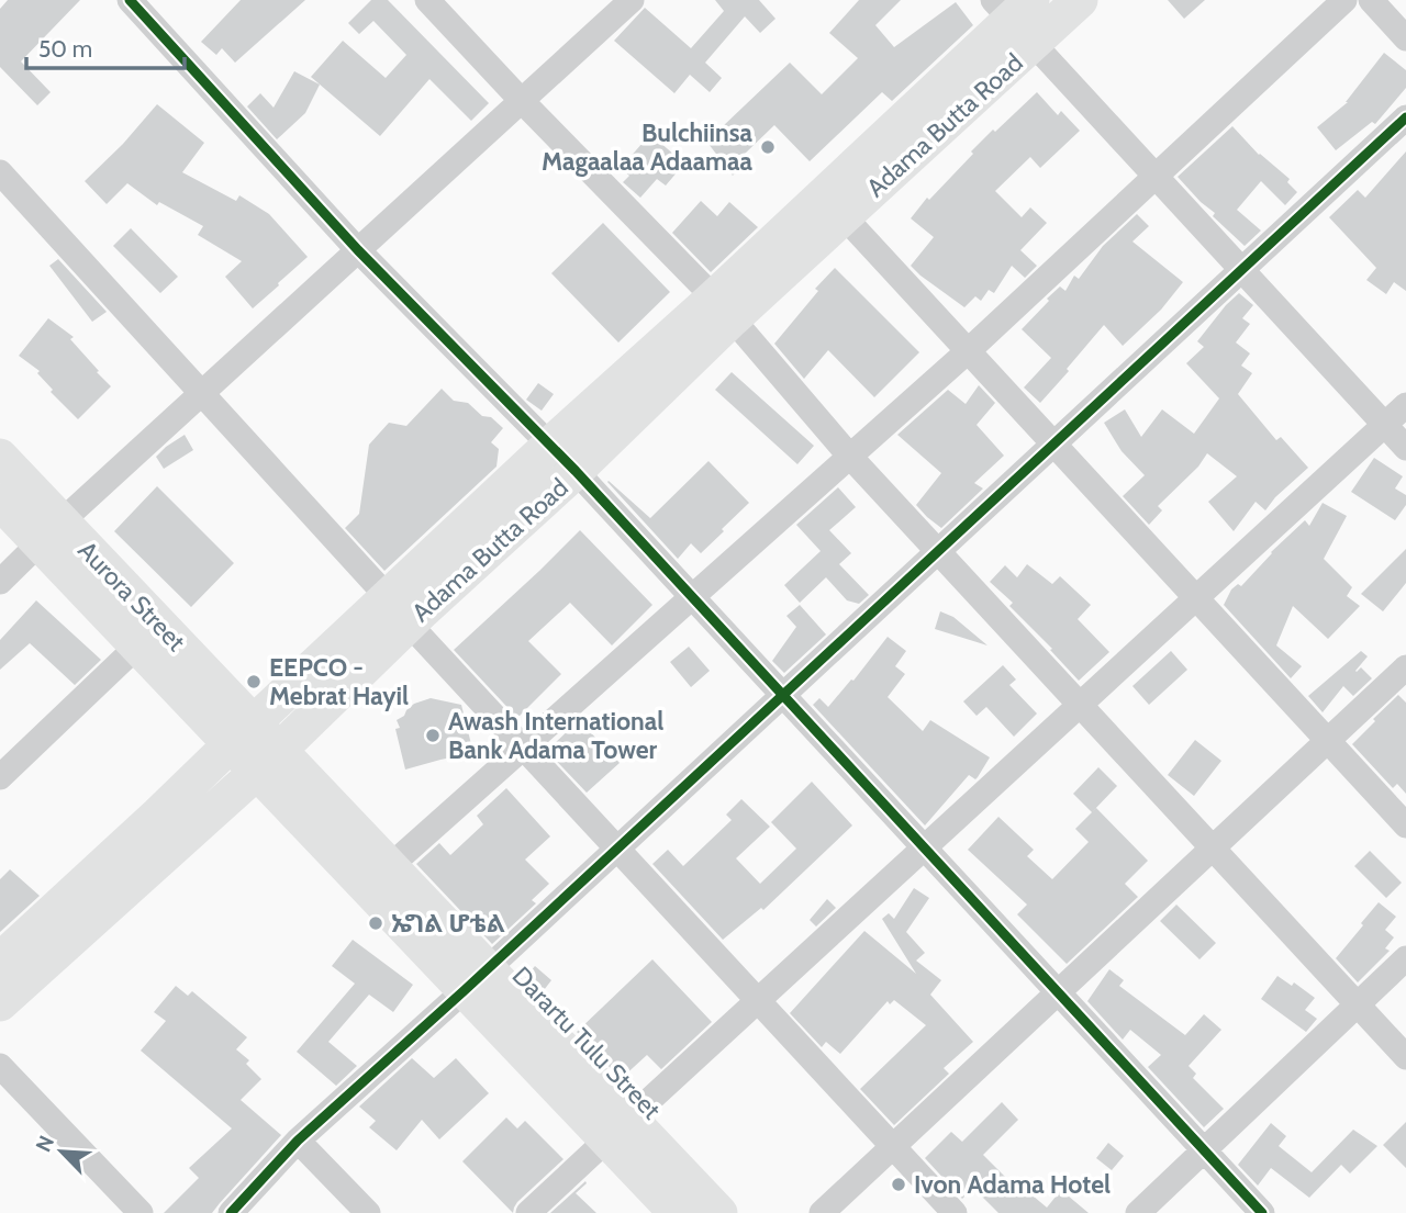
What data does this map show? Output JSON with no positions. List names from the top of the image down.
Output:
{
  "streets": {
    "street": ["Adama Butta Road", "Aurora Street", "Darartu Tulu Street"]
  },
  "crossings": [
    ["Adama Butta Road", "Aurora Street"],
    ["Adama Butta Road", "Darartu Tulu Street"],
    ["Aurora Street", "Darartu Tulu Street"]
  ],
  "places": [
    "Bulchiinsa Magaalaa Adaamaa",
    "EEPCO - Mebrat Hayil",
    "Awash International Bank Adama Tower",
    "ኤግል ሆቴል",
    "Ivon Adama Hotel"
  ],
  "scale_bar": "50 m",
  "north": "top left"
}
